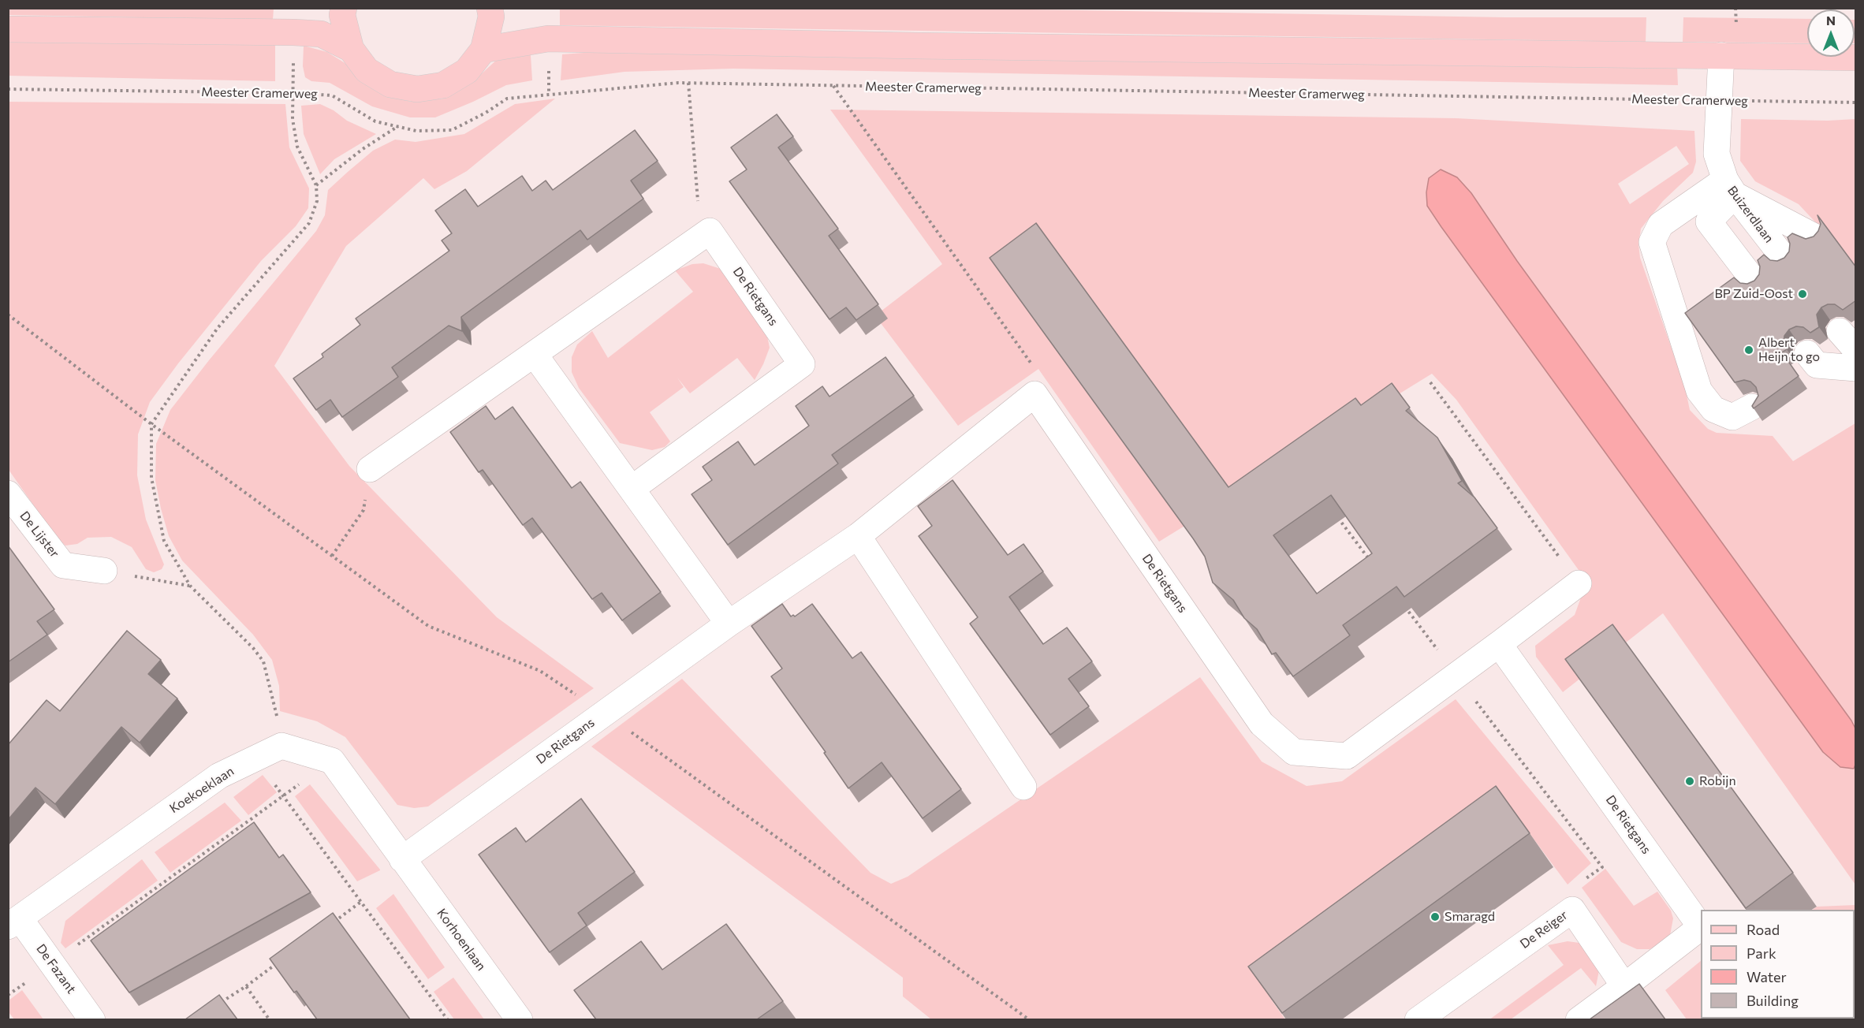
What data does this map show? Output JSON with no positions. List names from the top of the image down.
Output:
{
  "streets": {
    "street": [
      "Buizerdlaan",
      "De Rietgans",
      "De Lijster",
      "Koekoeklaan",
      "De Reiger",
      "Korhoenlaan",
      "De Fazant"
    ],
    "path": ["Meester Cramerweg"]
  },
  "crossings": [
    ["Meester Cramerweg", "Buizerdlaan"],
    ["De Rietgans", "De Reiger"],
    ["De Rietgans", "Korhoenlaan"],
    ["Koekoeklaan", "De Fazant"]
  ],
  "places": [
    "BP Zuid-Oost",
    "Albert Heijn to go",
    "Robijn",
    "Smaragd"
  ],
  "legend": [
    "Road",
    "Park",
    "Water",
    "Building"
  ],
  "north": "top"
}
